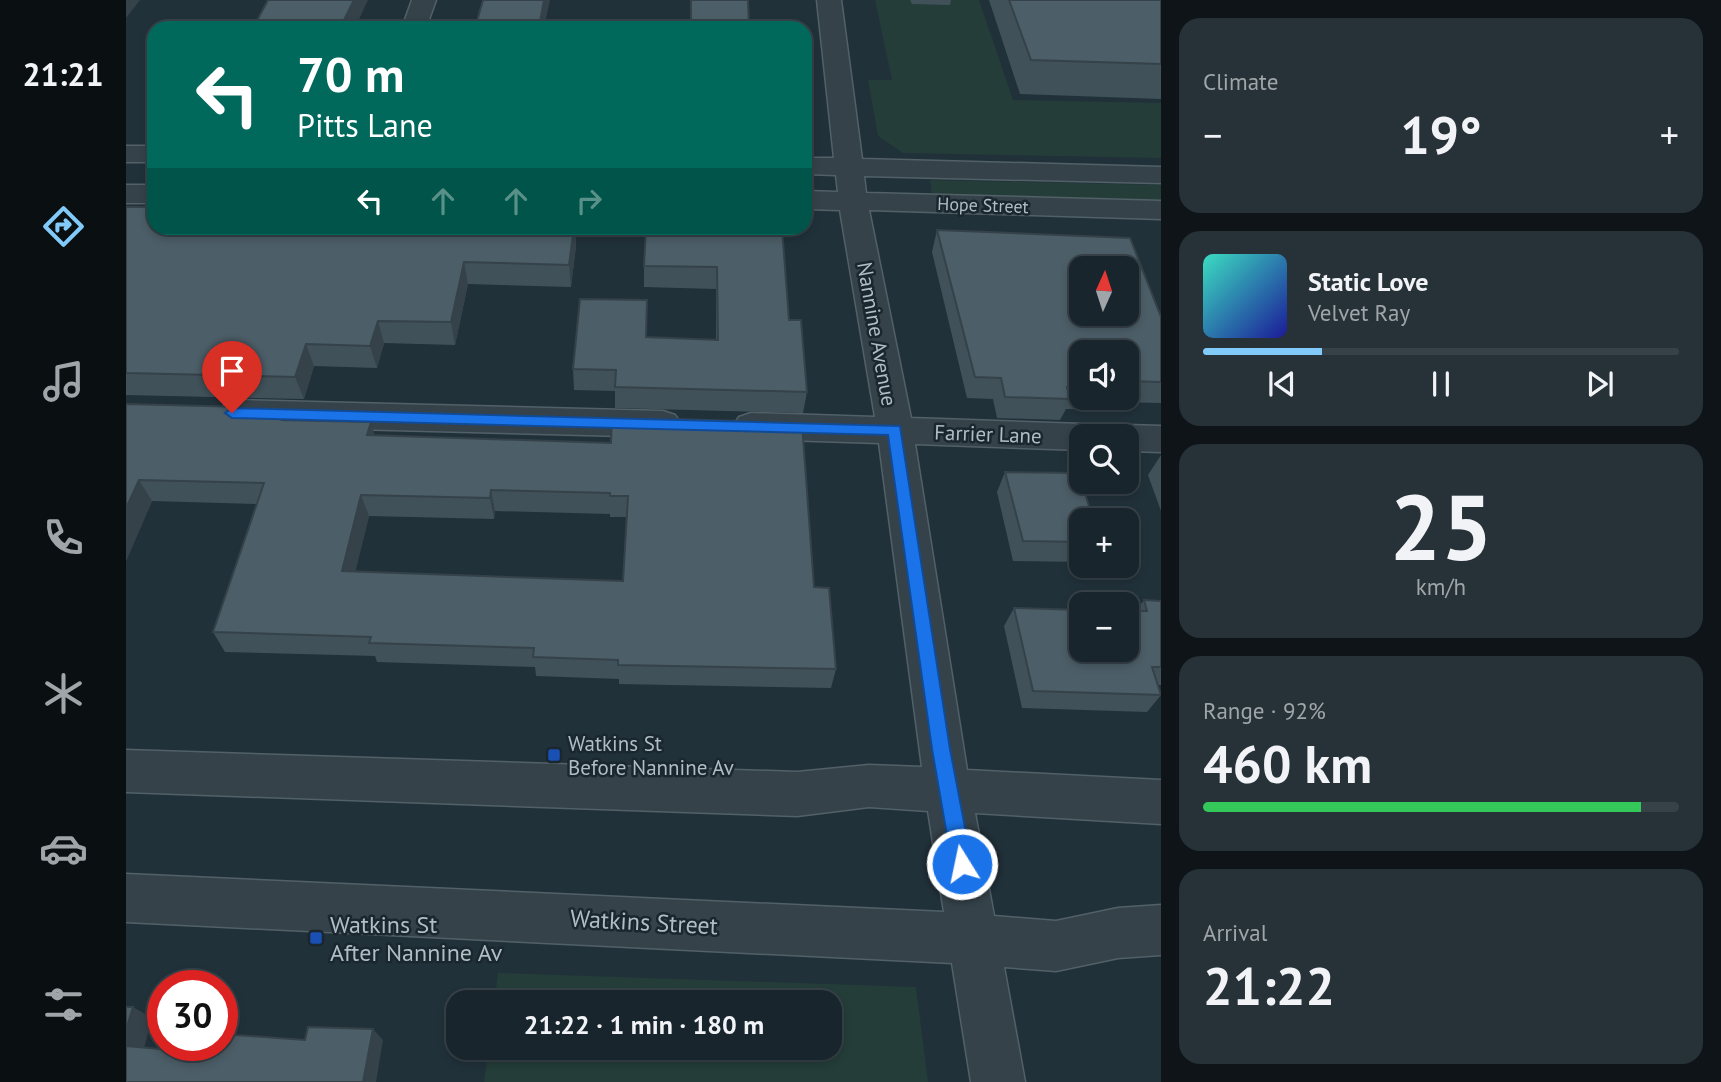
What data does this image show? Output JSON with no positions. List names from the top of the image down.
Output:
{
  "streets": {
    "street": [
      "Hope Street",
      "Nannine Avenue",
      "Farrier Lane",
      "Watkins Street"
    ]
  },
  "crossings": [
    ["Hope Street", "Nannine Avenue"],
    ["Nannine Avenue", "Farrier Lane"],
    ["Nannine Avenue", "Watkins Street"]
  ],
  "places": {
    "transit": ["Watkins St Before Nannine Av", "Watkins St After Nannine Av"]
  },
  "north": "top",
  "page": {
    "tabs": "21:21",
    "tile": [
      "Climate",
      ["25", "km/h"],
      ["Range · 92%", "460 km"],
      ["Arrival", "21:22"]
    ],
    "turn": ["70 m", "Pitts Lane"],
    "heat": ["−", "19°", "+"],
    "song": ["Static Love", "Velvet Ray"],
    "map_buttons": ["+", "−"],
    "limit": "30",
    "trip": "21:22 · 1 min · 180 m"
  }
}
